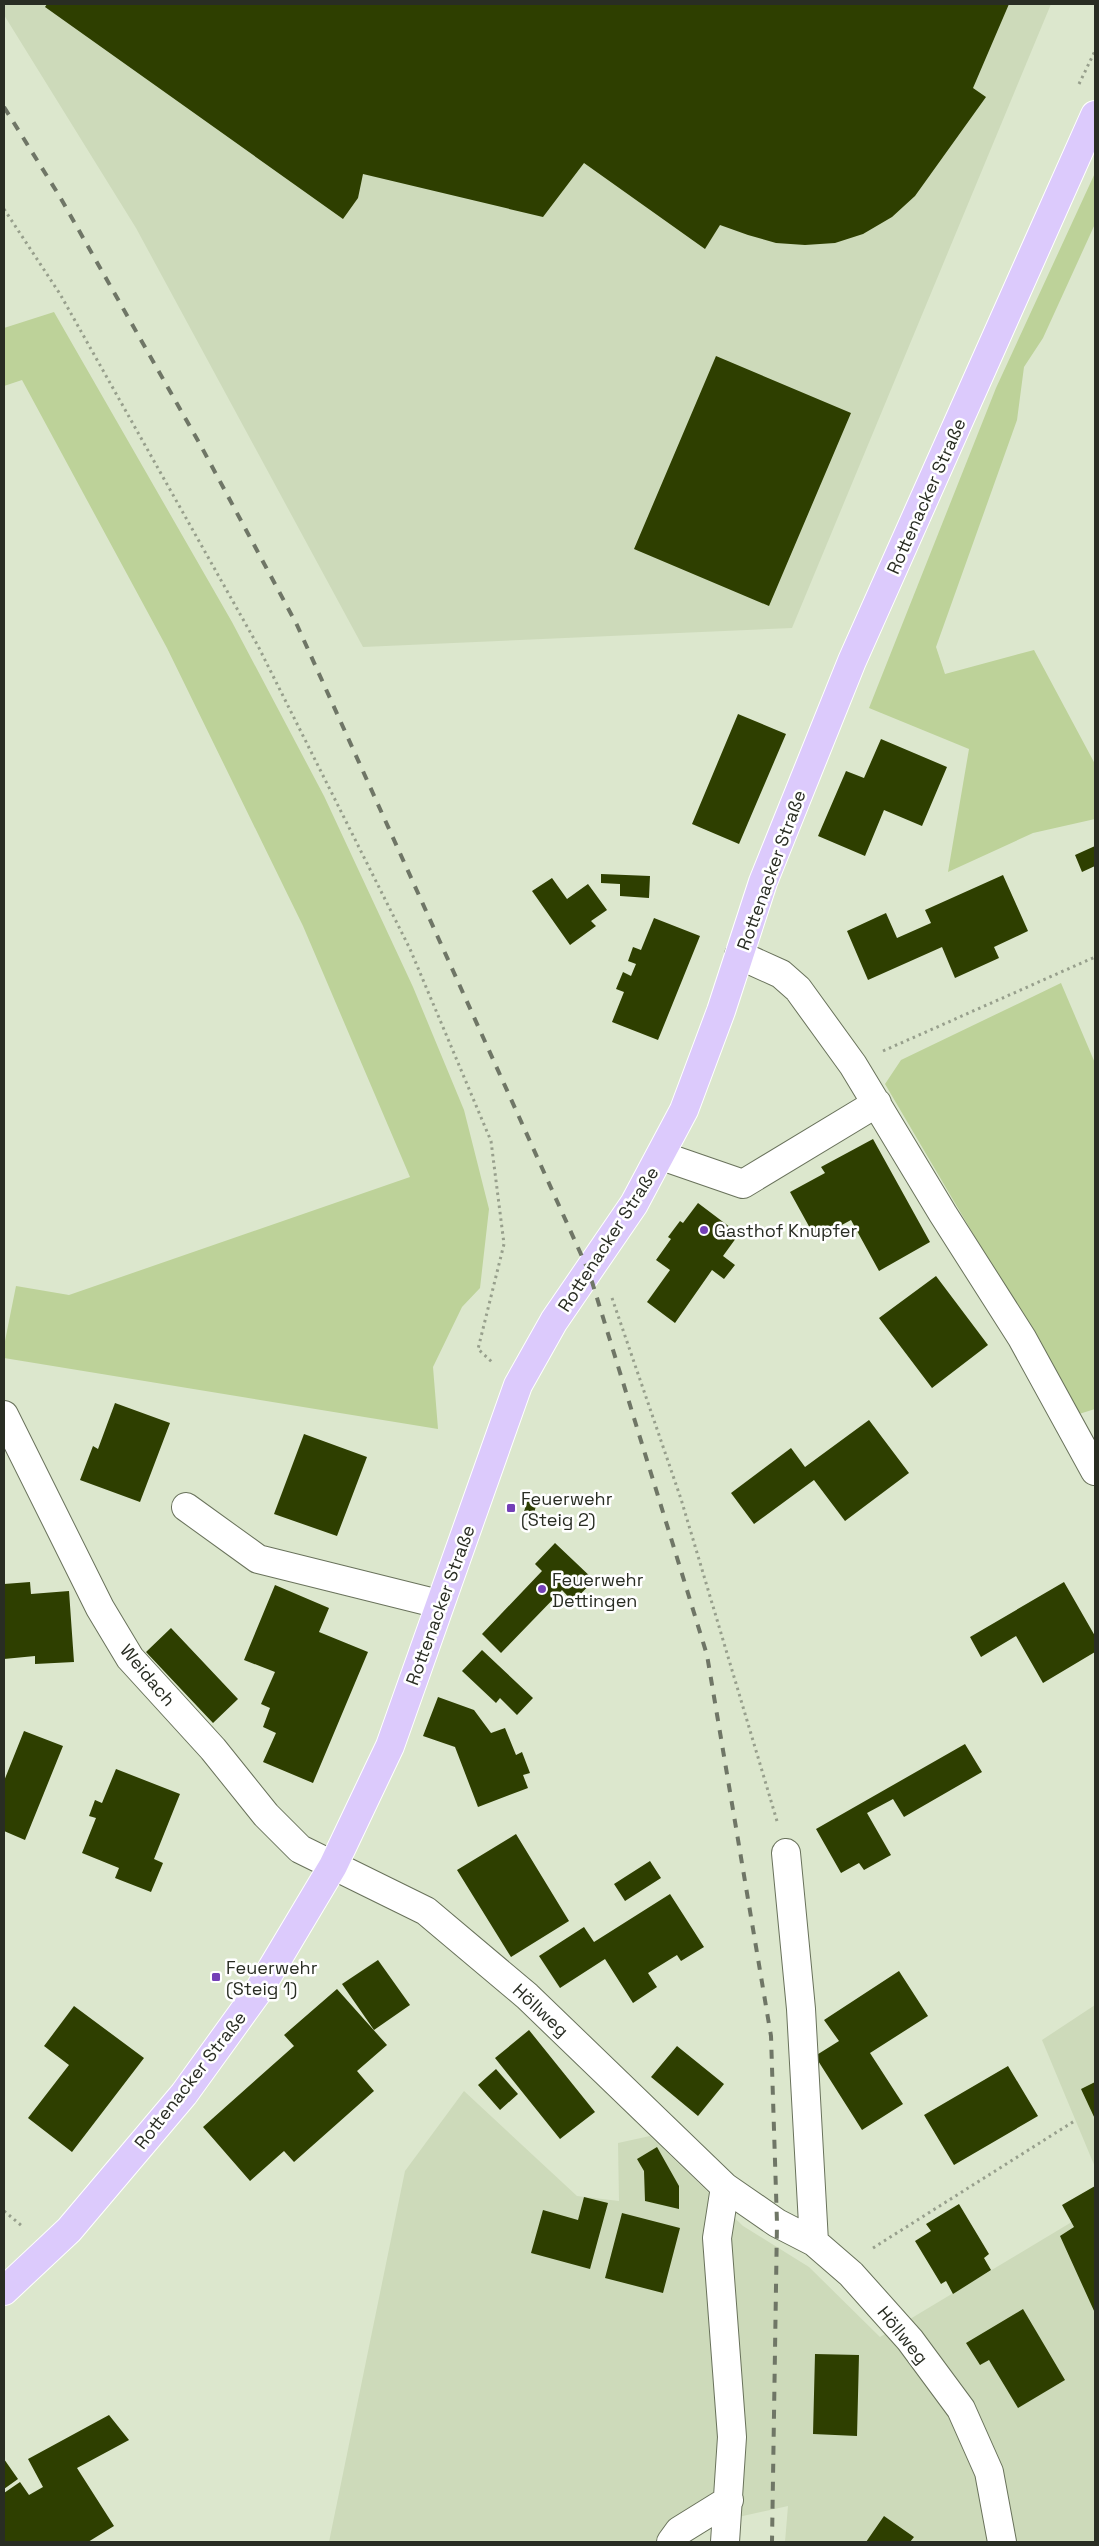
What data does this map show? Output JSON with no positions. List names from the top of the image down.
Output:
{
  "streets": {
    "main road": ["Rottenacker Straße"],
    "street": ["Weidach", "Höllweg"]
  },
  "crossings": [
    ["Rottenacker Straße", "Weidach"],
    ["Rottenacker Straße", "Höllweg"],
    ["Weidach", "Höllweg"]
  ],
  "places": {
    "other": ["Gasthof Knupfer", "Feuerwehr Dettingen"],
    "transit": ["Feuerwehr (Steig 2)", "Feuerwehr (Steig 1)"]
  }
}
